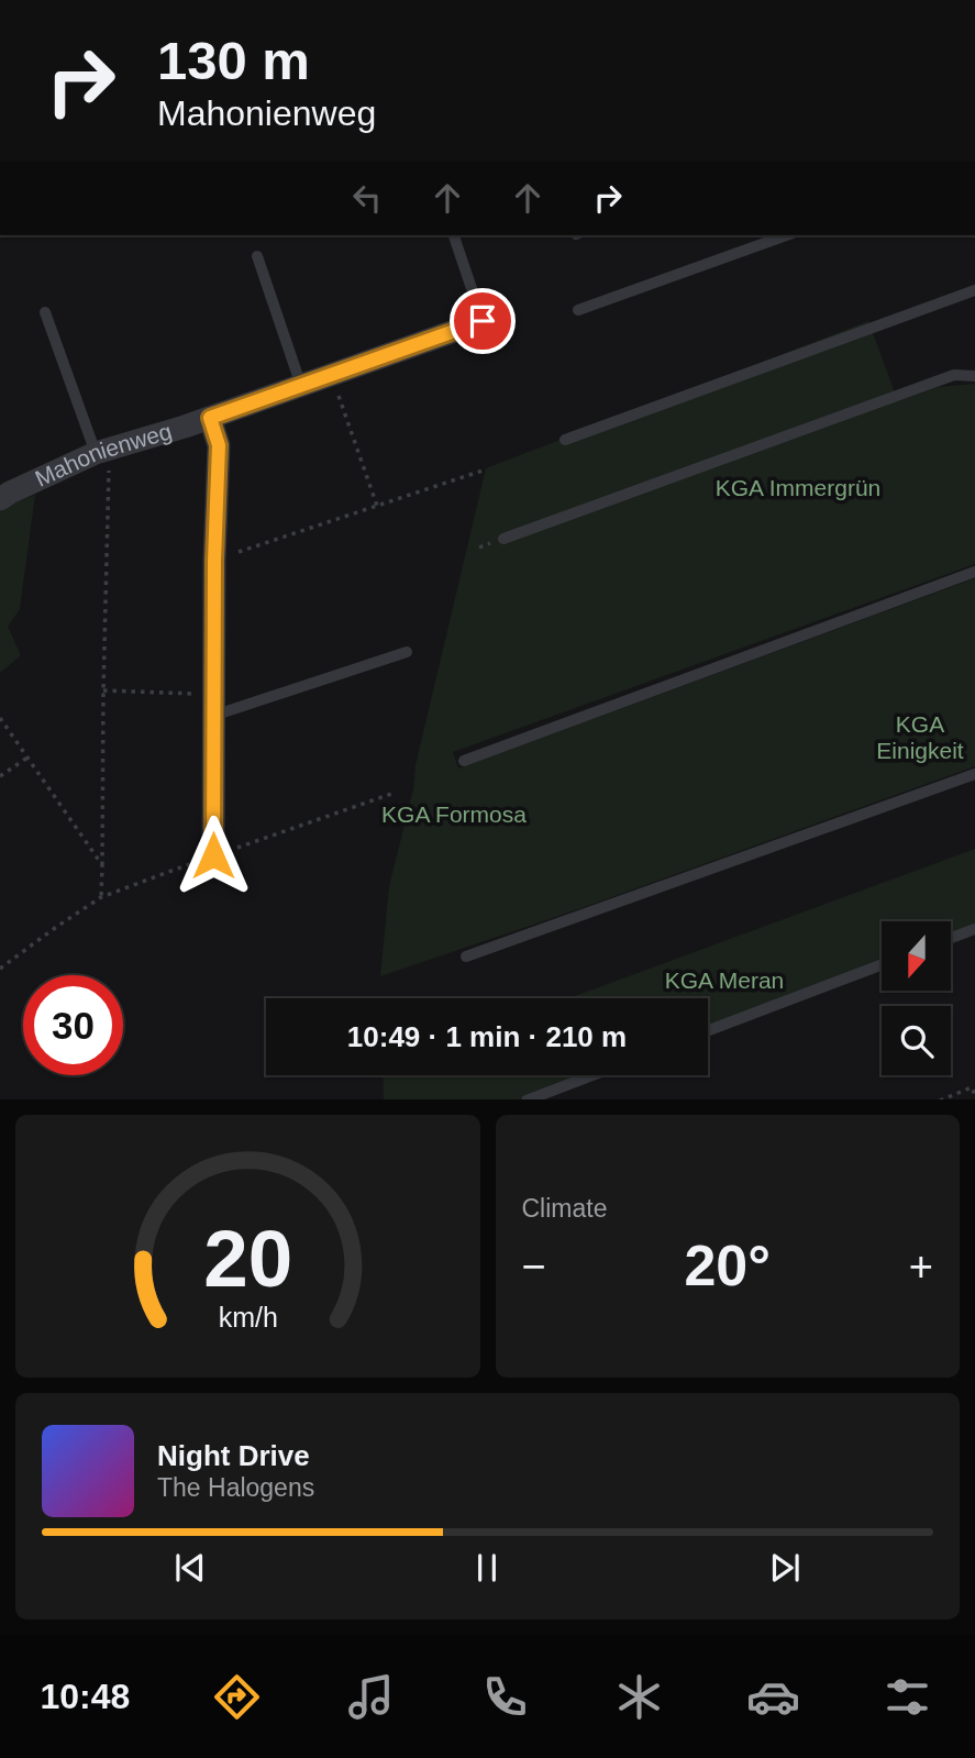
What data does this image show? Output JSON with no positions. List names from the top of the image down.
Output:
{
  "streets": {
    "street": ["Mahonienweg"]
  },
  "parks": [
    "KGA Immergrün",
    "KGA Einigkeit",
    "KGA Formosa",
    "KGA Meran"
  ],
  "north": "bottom",
  "page": {
    "turn": ["130 m", "Mahonienweg"],
    "limit": "30",
    "trip": "10:49 · 1 min · 210 m",
    "tile": "Climate",
    "heat": ["−", "20°", "+"],
    "song": ["Night Drive", "The Halogens"],
    "tabs": "10:48",
    "gauge": ["20", "km/h"]
  }
}
